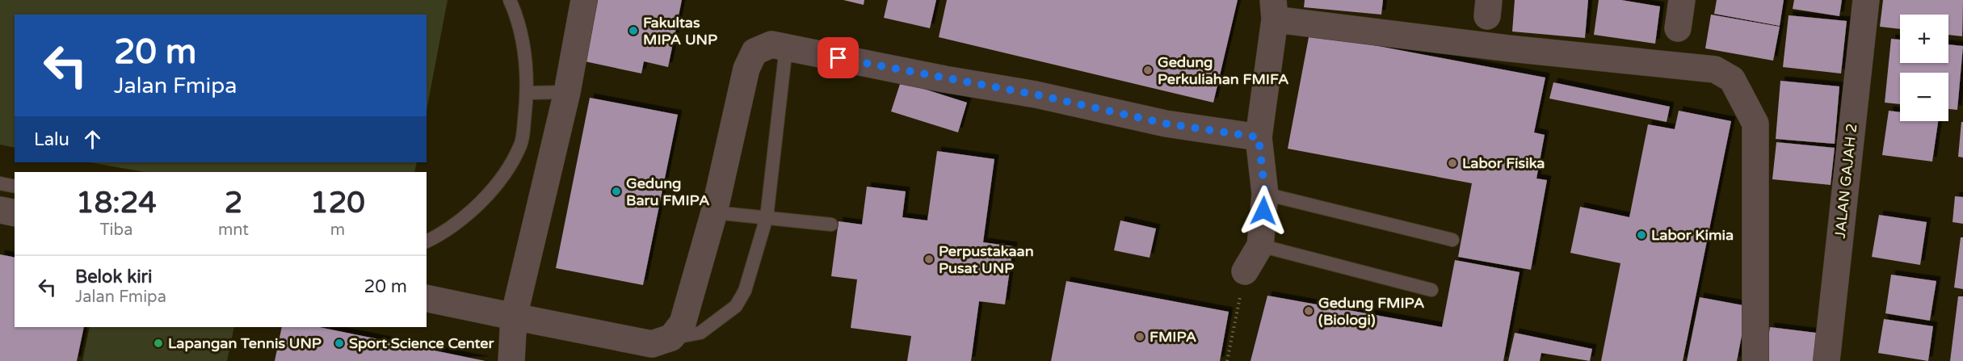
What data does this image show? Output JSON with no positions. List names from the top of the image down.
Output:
{
  "streets": {
    "street": ["JALAN GAJAH 2"]
  },
  "places": [
    "Fakultas MIPA UNP",
    "Gedung Perkuliahan FMIFA",
    "Labor Fisika",
    "Gedung Baru FMIPA",
    "Labor Kimia",
    "Perpustakaan Pusat UNP",
    "Gedung FMIPA (Biologi)",
    "FMIPA",
    "Lapangan Tennis UNP",
    "Sport Science Center"
  ],
  "page": {
    "map_buttons": ["+", "−"],
    "turn": ["20 m", "Jalan Fmipa"],
    "then": "Lalu",
    "eta": [
      "18:24",
      "Tiba",
      "2",
      "mnt",
      "120",
      "m"
    ],
    "list": [
      {
        "name": "Belok kiri",
        "note": "Jalan Fmipa",
        "value": "20 m"
      }
    ]
  }
}
